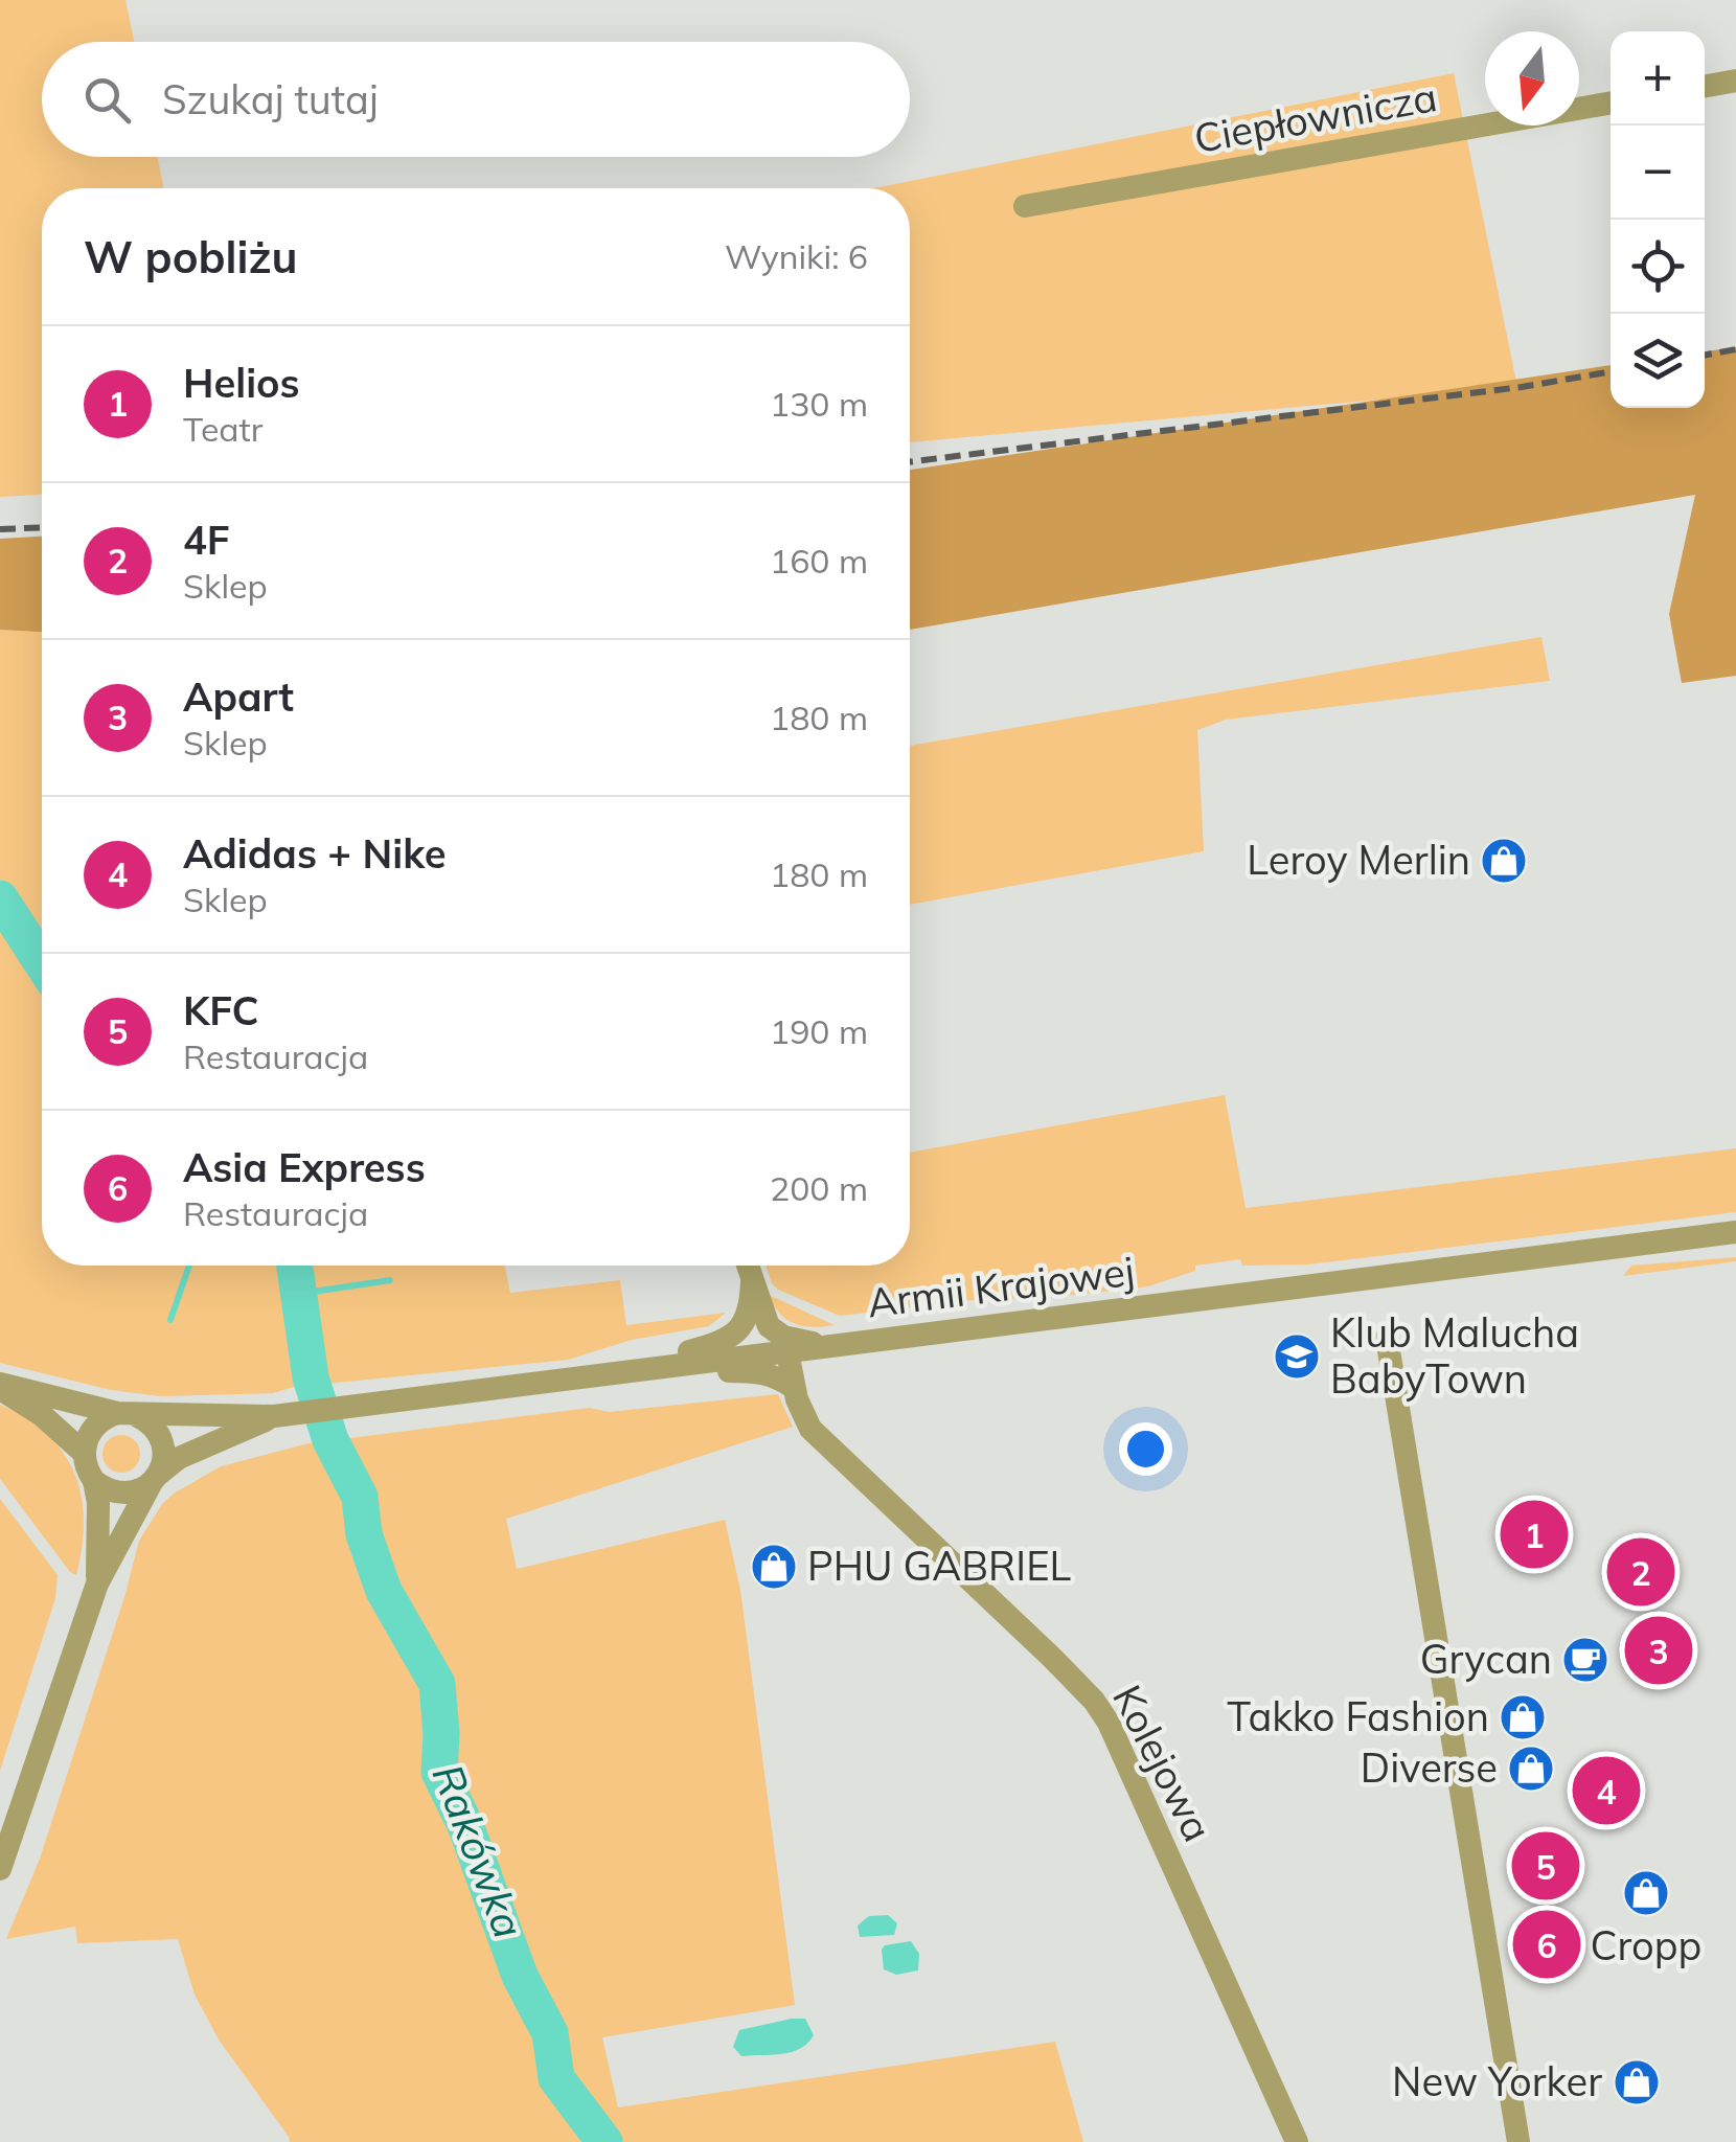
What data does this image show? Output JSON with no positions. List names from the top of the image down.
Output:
{
  "streets": {
    "street": ["Ciepłownicza", "Armii Krajowej", "Kolejowa"]
  },
  "crossings": [
    ["Armii Krajowej", "Kolejowa"]
  ],
  "water": ["Rakówka"],
  "places": {
    "shop": [
      "Leroy Merlin",
      "PHU GABRIEL",
      "Takko Fashion",
      "Diverse",
      "Cropp",
      "New Yorker"
    ],
    "school or university": ["Klub Malucha BabyTown"],
    "cafe": ["Grycan"]
  },
  "north": "bottom",
  "page": {
    "map_buttons": ["+", "−"],
    "search": "Szukaj tutaj",
    "heading": ["W pobliżu", "Wyniki: 6"],
    "list": [
      {
        "mark": "1",
        "name": "Helios",
        "note": "Teatr",
        "value": "130 m"
      },
      {
        "mark": "2",
        "name": "4F",
        "note": "Sklep",
        "value": "160 m"
      },
      {
        "mark": "3",
        "name": "Apart",
        "note": "Sklep",
        "value": "180 m"
      },
      {
        "mark": "4",
        "name": "Adidas + Nike",
        "note": "Sklep",
        "value": "180 m"
      },
      {
        "mark": "5",
        "name": "KFC",
        "note": "Restauracja",
        "value": "190 m"
      },
      {
        "mark": "6",
        "name": "Asia Express",
        "note": "Restauracja",
        "value": "200 m"
      }
    ],
    "pins": [
      "1",
      "2",
      "3",
      "4",
      "5",
      "6"
    ]
  }
}
